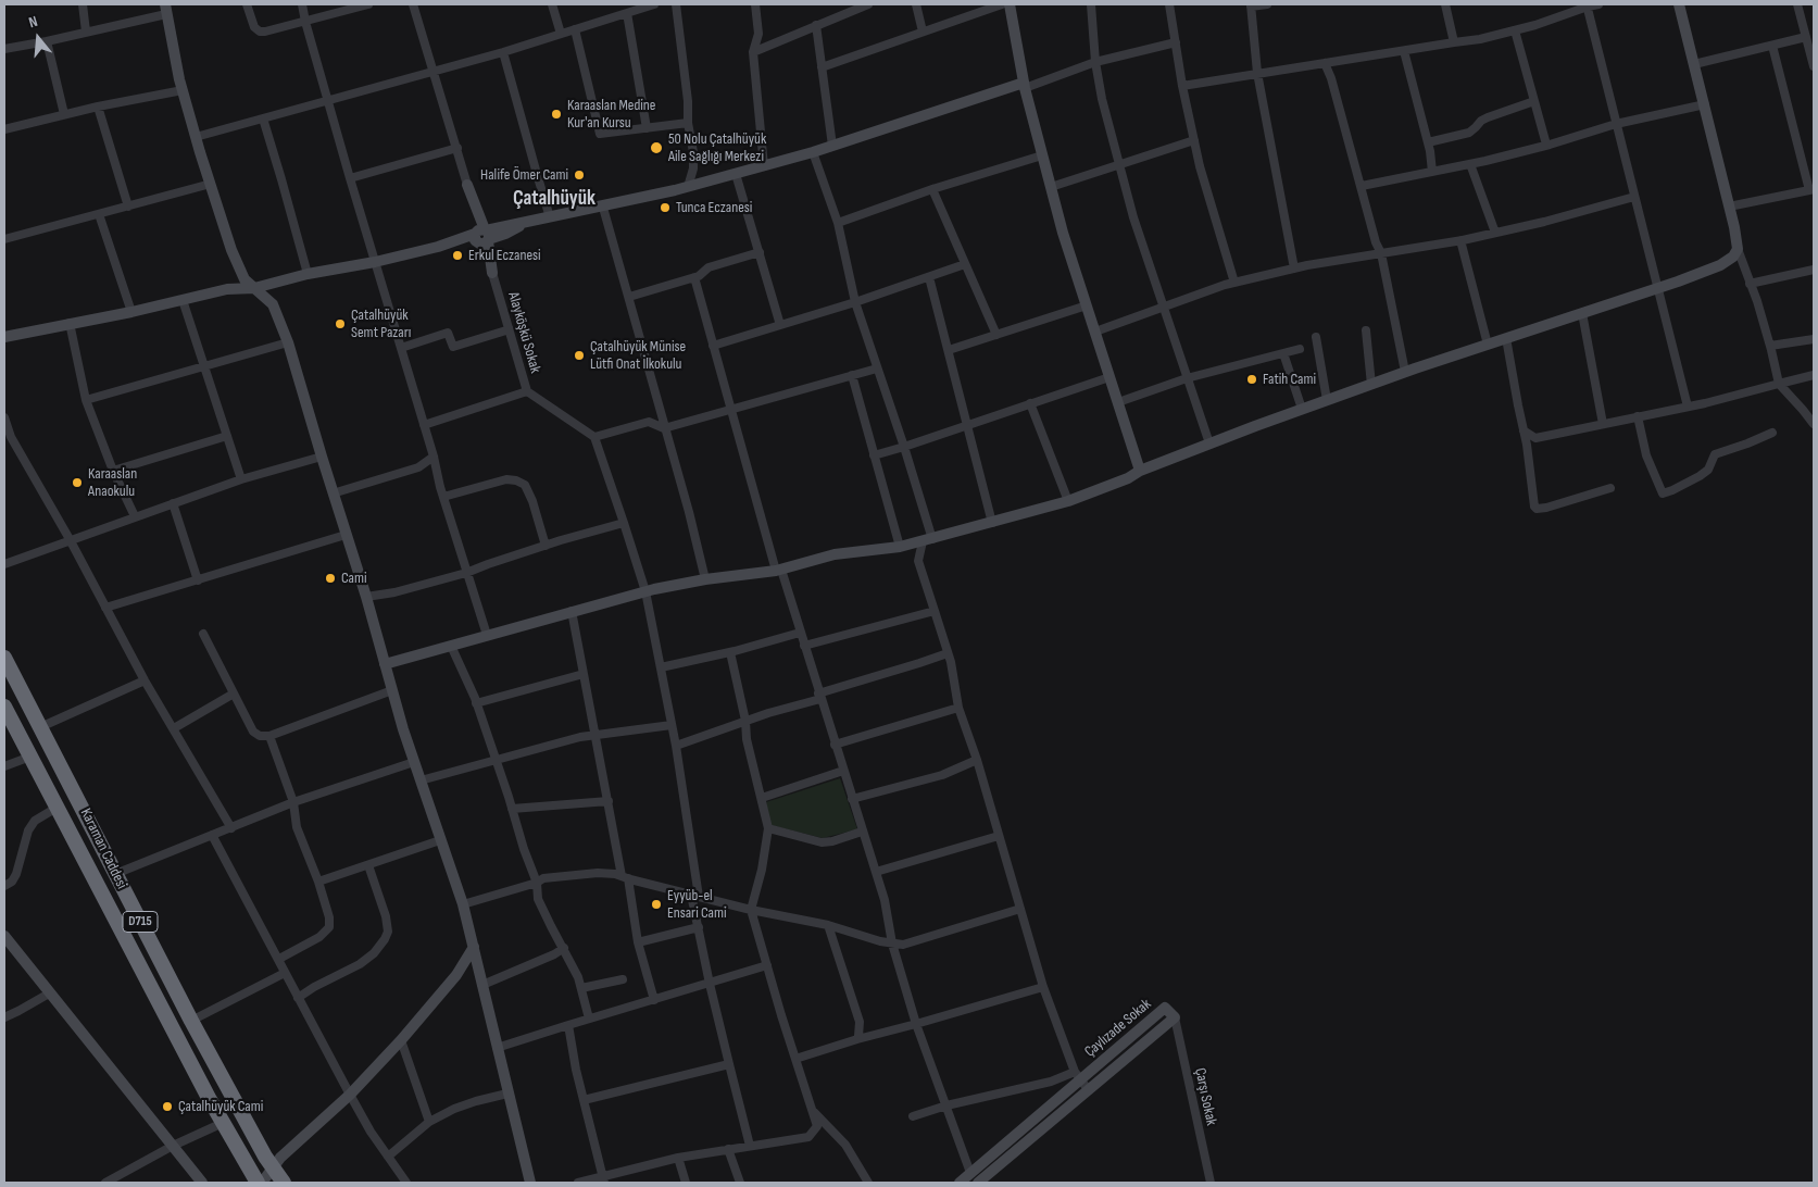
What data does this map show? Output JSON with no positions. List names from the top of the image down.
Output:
{
  "streets": {
    "highway": ["Karaman Caddesi", "D715"],
    "street": ["Alayköşkü Sokak", "Çaylızade Sokak", "Çarşı Sokak"]
  },
  "crossings": [
    ["Çaylızade Sokak", "Çarşı Sokak"]
  ],
  "districts": ["Çatalhüyük"],
  "places": [
    "Karaaslan Medine Kur'an Kursu",
    "50 Nolu Çatalhüyük Aile Sağlığı Merkezi",
    "Halife Ömer Cami",
    "Tunca Eczanesi",
    "Erkul Eczanesi",
    "Çatalhüyük Semt Pazarı",
    "Çatalhüyük Münise Lütfi Onat İlkokulu",
    "Fatih Cami",
    "Karaaslan Anaokulu",
    "Cami",
    "Eyyüb-el Ensari Cami",
    "Çatalhüyük Cami"
  ],
  "north": "top"
}
